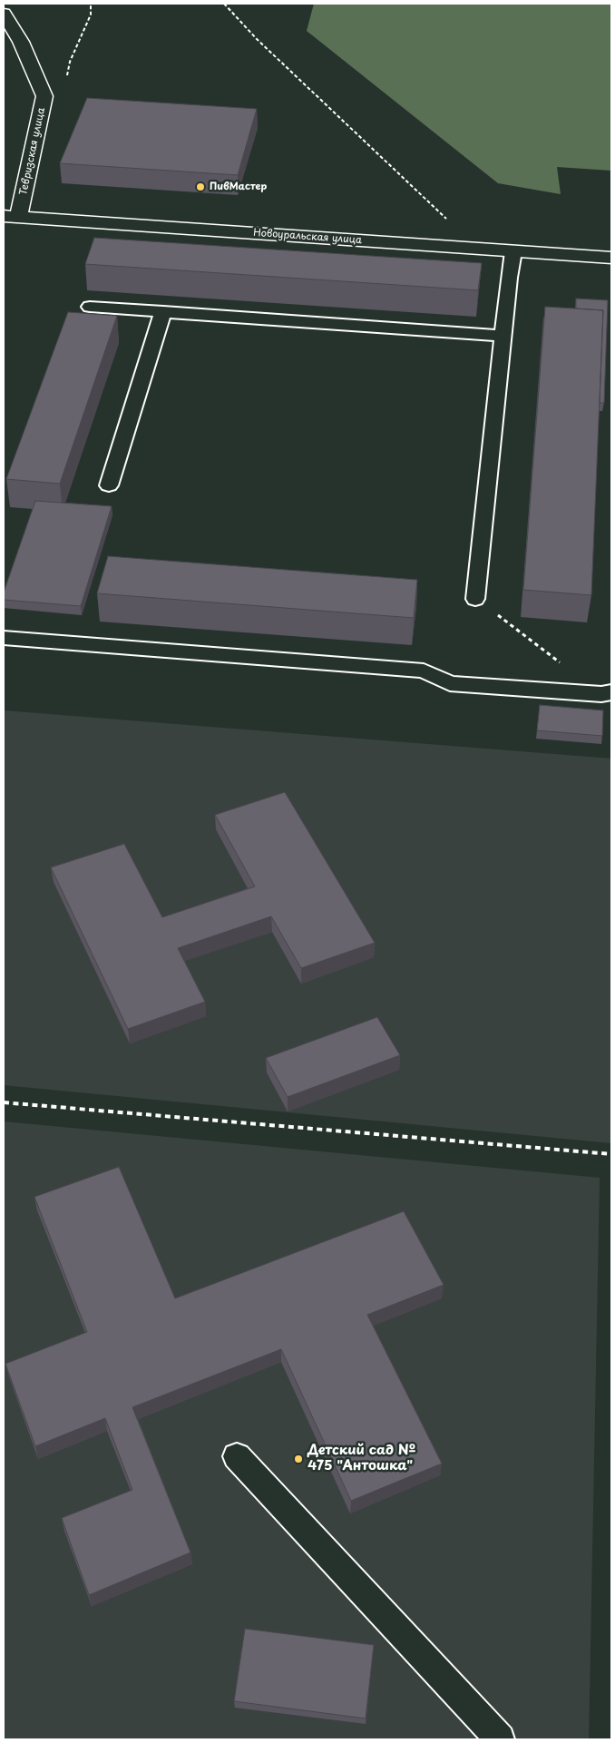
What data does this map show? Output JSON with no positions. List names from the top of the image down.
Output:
{
  "streets": {
    "street": ["Тевризская улица", "Новоуральская улица"]
  },
  "crossings": [
    ["Тевризская улица", "Новоуральская улица"]
  ],
  "places": ["ПивМастер", "Детский сад № 475 \"Антошка\""]
}
